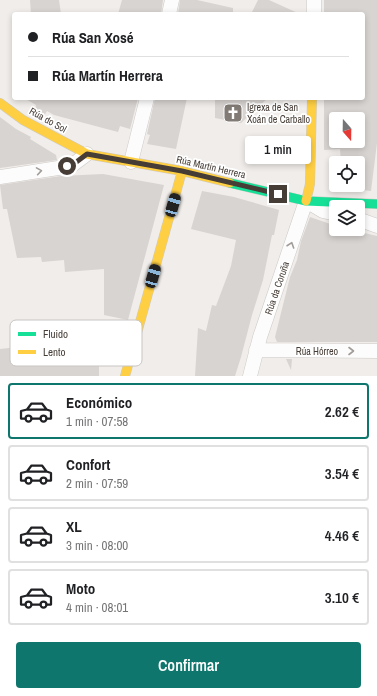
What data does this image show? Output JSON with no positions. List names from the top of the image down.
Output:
{
  "streets": {
    "street": [
      "Rúa do Sol",
      "Rúa Martín Herrera",
      "Rúa da Coruña",
      "Rúa Hórreo"
    ]
  },
  "crossings": [
    ["Rúa do Sol", "Rúa Martín Herrera"],
    ["Rúa Martín Herrera", "Rúa da Coruña"],
    ["Rúa da Coruña", "Rúa Hórreo"]
  ],
  "one_way": ["Rúa Hórreo"],
  "places": {
    "church": ["Igrexa de San Xoán de Carballo"]
  },
  "legend": ["Fluido", "Lento"],
  "north": "bottom",
  "page": {
    "banner": ["Rúa San Xosé", "Rúa Martín Herrera"],
    "bubble": "1 min",
    "list": [
      {
        "name": "Económico",
        "note": "1 min · 07:58",
        "value": "2.62 €"
      },
      {
        "name": "Confort",
        "note": "2 min · 07:59",
        "value": "3.54 €"
      },
      {
        "name": "XL",
        "note": "3 min · 08:00",
        "value": "4.46 €"
      },
      {
        "name": "Moto",
        "note": "4 min · 08:01",
        "value": "3.10 €"
      }
    ],
    "buttons": "Confirmar"
  }
}
